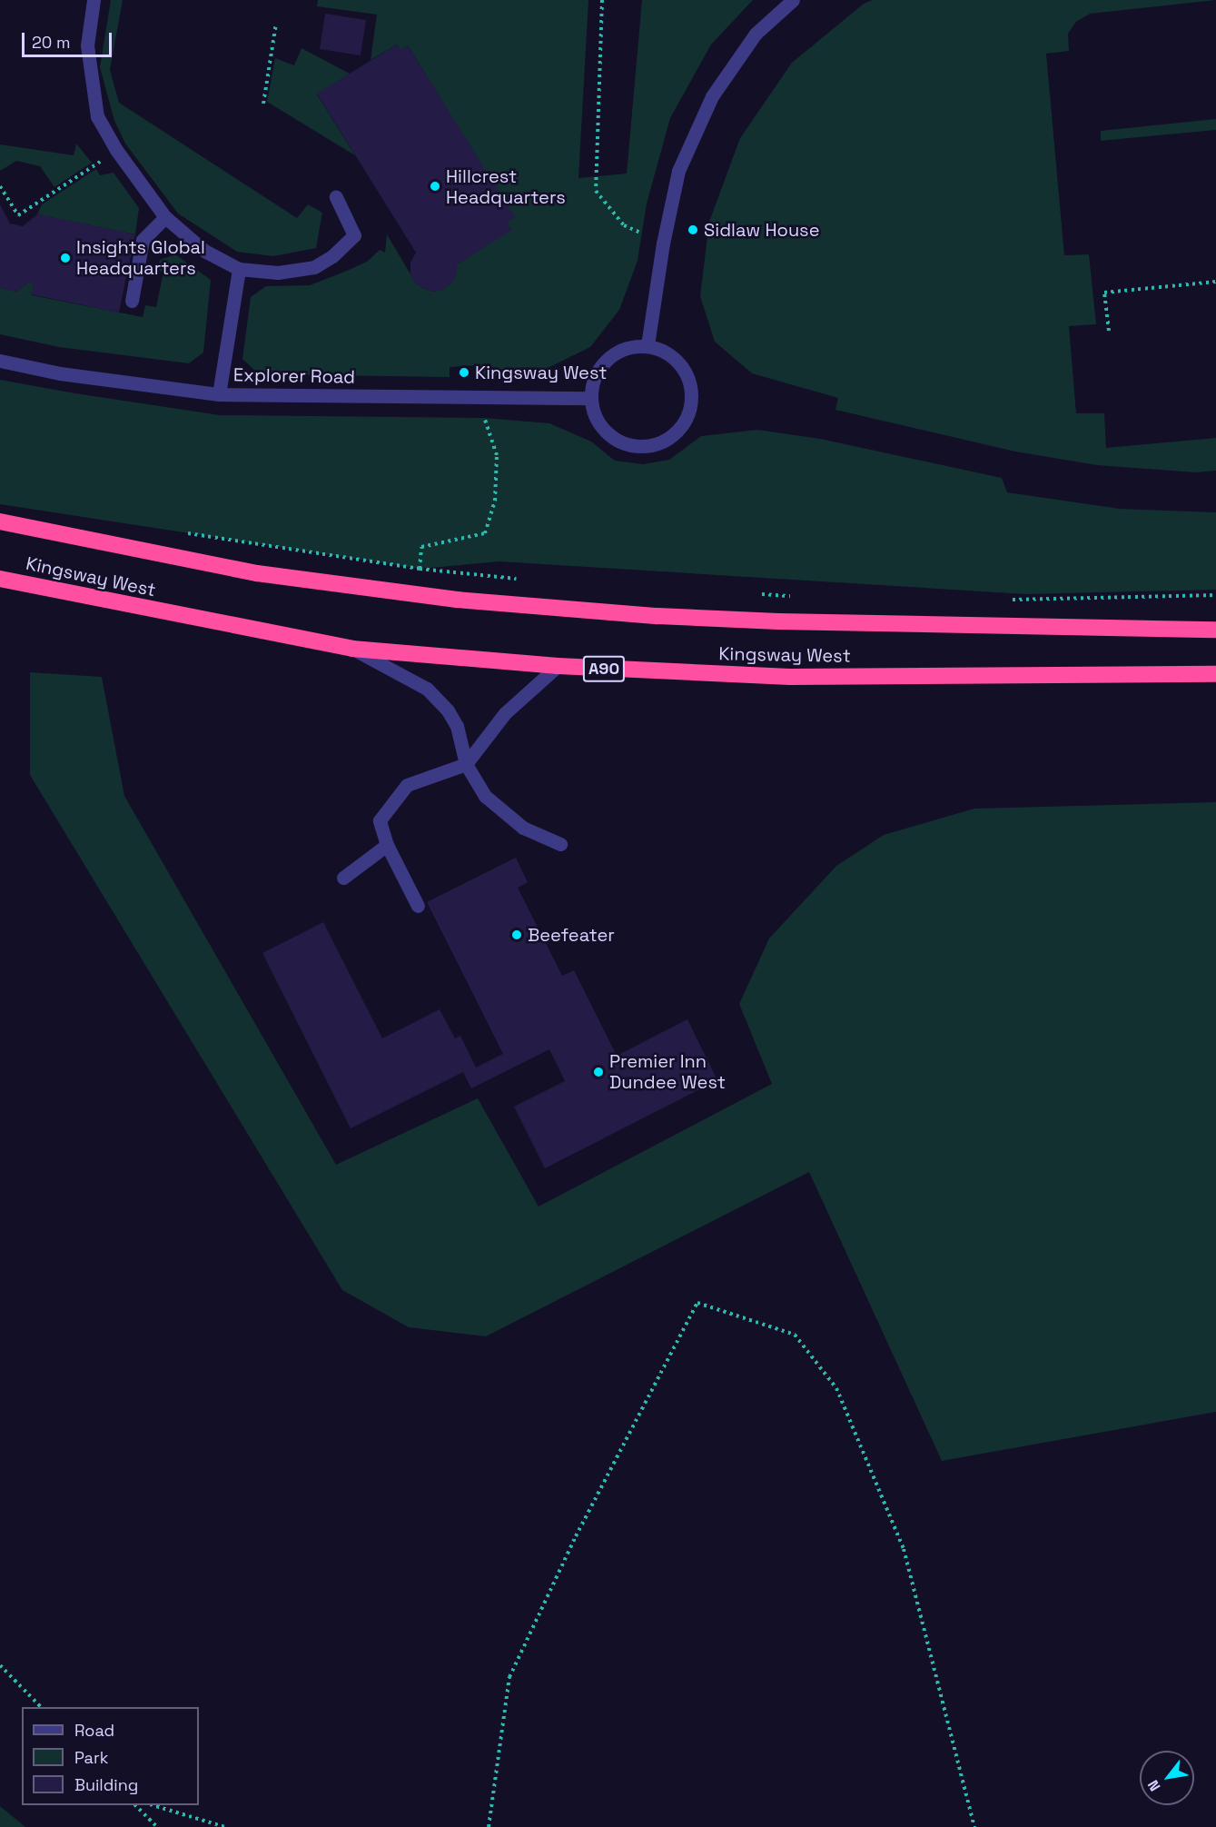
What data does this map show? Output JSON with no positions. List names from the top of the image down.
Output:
{
  "streets": {
    "highway": ["Kingsway West", "A90"],
    "street": ["Explorer Road"]
  },
  "places": [
    "Hillcrest Headquarters",
    "Sidlaw House",
    "Insights Global Headquarters",
    "Kingsway West",
    "Beefeater",
    "Premier Inn Dundee West"
  ],
  "legend": ["Road", "Park", "Building"],
  "scale_bar": "20 m",
  "north": "bottom left"
}
